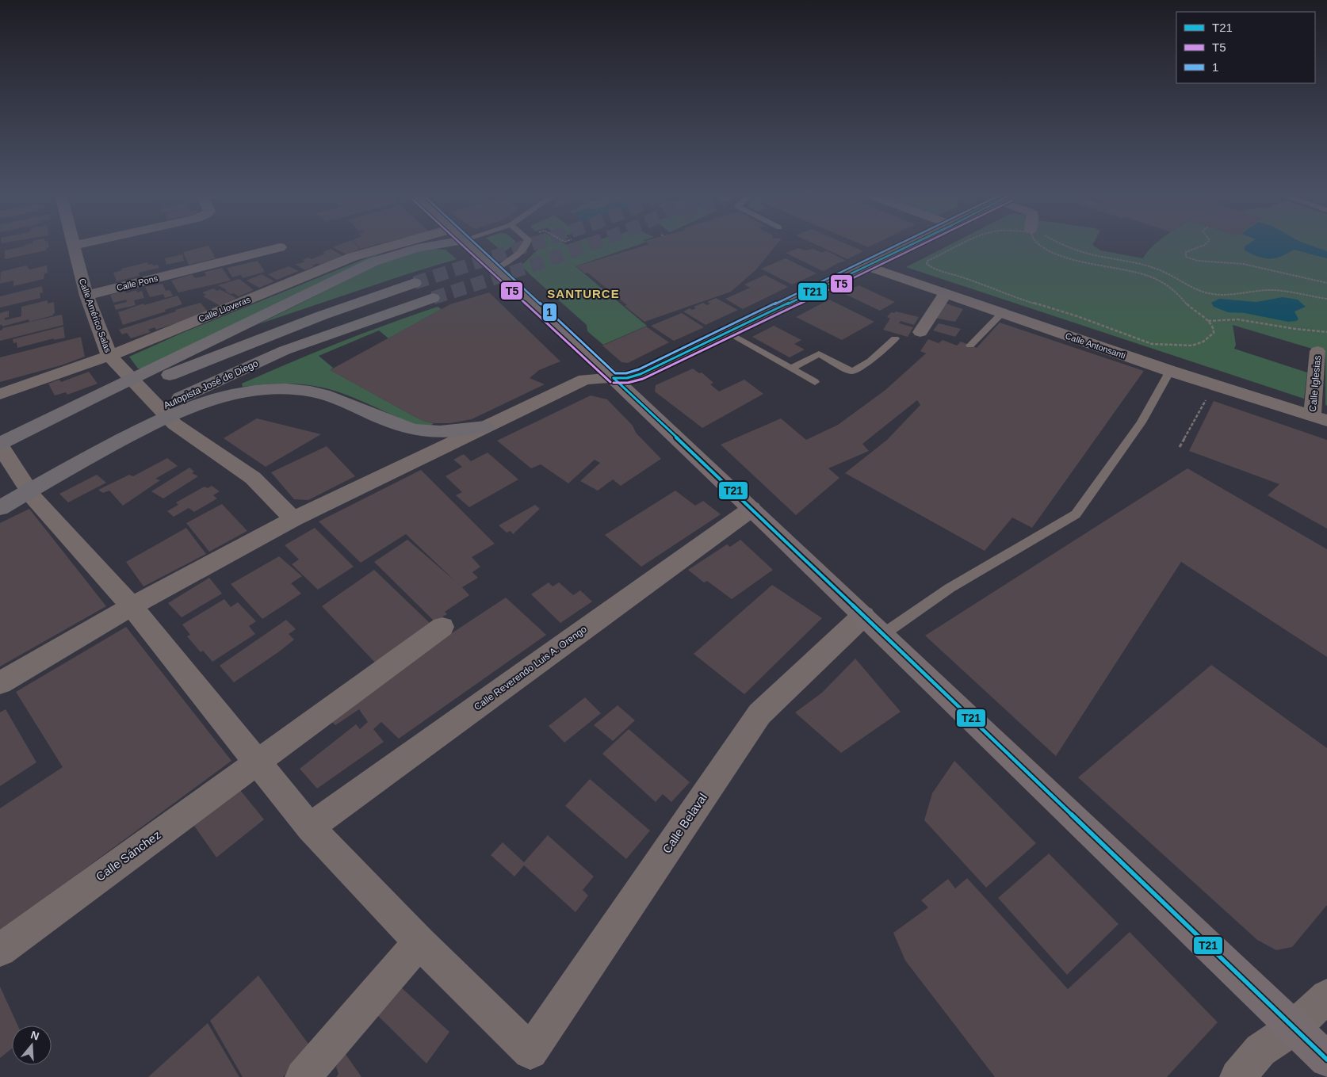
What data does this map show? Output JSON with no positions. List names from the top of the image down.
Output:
{
  "streets": {
    "highway": ["Autopista José de Diego"],
    "street": [
      "Calle Pons",
      "Calle Lloveras",
      "Calle Américo Salas",
      "Calle Antonsanti",
      "Calle Iglesias",
      "Calle Reverendo Luis A. Orengo",
      "Calle Belaval",
      "Calle Sánchez"
    ]
  },
  "crossings": [
    ["Calle Pons", "Calle Américo Salas"],
    ["Calle Lloveras", "Calle Américo Salas"],
    ["Calle Antonsanti", "Calle Iglesias"]
  ],
  "districts": ["SANTURCE"],
  "lines": ["transit line T21", "transit line T5", "transit line 1"],
  "legend": ["T21", "T5", "1"],
  "north": "top"
}
